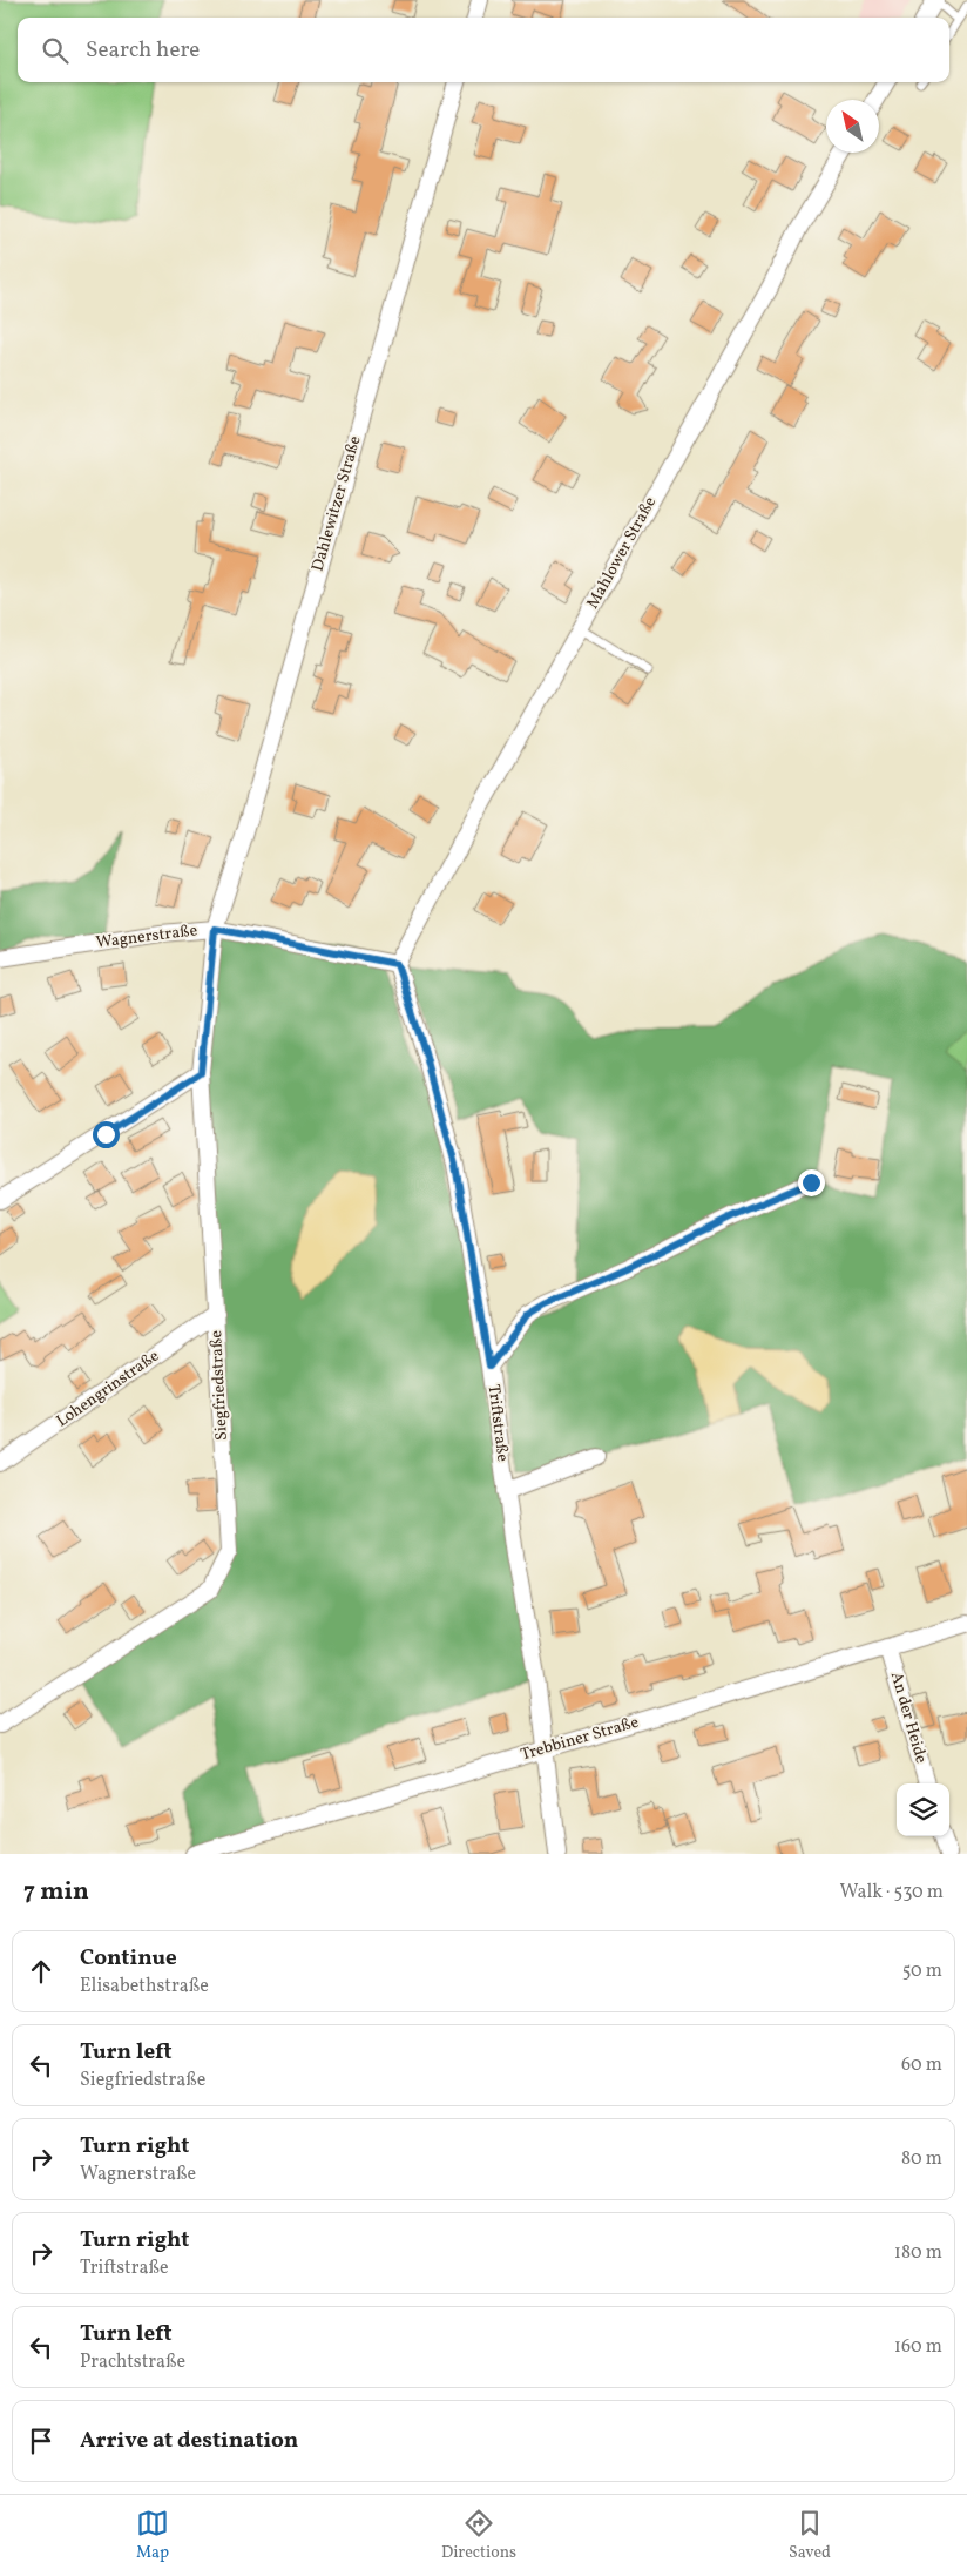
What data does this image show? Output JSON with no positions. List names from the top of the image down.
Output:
{
  "streets": {
    "street": [
      "Dahlewitzer Straße",
      "Mahlower Straße",
      "Wagnerstraße",
      "Siegfriedstraße",
      "Lohengrinstraße",
      "Triftstraße",
      "An der Heide",
      "Trebbiner Straße"
    ]
  },
  "crossings": [
    ["Dahlewitzer Straße", "Wagnerstraße"],
    ["Dahlewitzer Straße", "Siegfriedstraße"],
    ["Mahlower Straße", "Wagnerstraße"],
    ["Mahlower Straße", "Triftstraße"],
    ["Wagnerstraße", "Siegfriedstraße"],
    ["Wagnerstraße", "Triftstraße"],
    ["Siegfriedstraße", "Lohengrinstraße"],
    ["Triftstraße", "Trebbiner Straße"],
    ["An der Heide", "Trebbiner Straße"]
  ],
  "north": "top left",
  "page": {
    "search": "Search here",
    "heading": ["7 min", "Walk · 530 m"],
    "list": [
      ["Continue", "Elisabethstraße", "50 m"],
      ["Turn left", "Siegfriedstraße", "60 m"],
      ["Turn right", "Wagnerstraße", "80 m"],
      ["Turn right", "Triftstraße", "180 m"],
      ["Turn left", "Prachtstraße", "160 m"],
      "Arrive at destination"
    ],
    "nav": ["Map", "Directions", "Saved"]
  }
}
